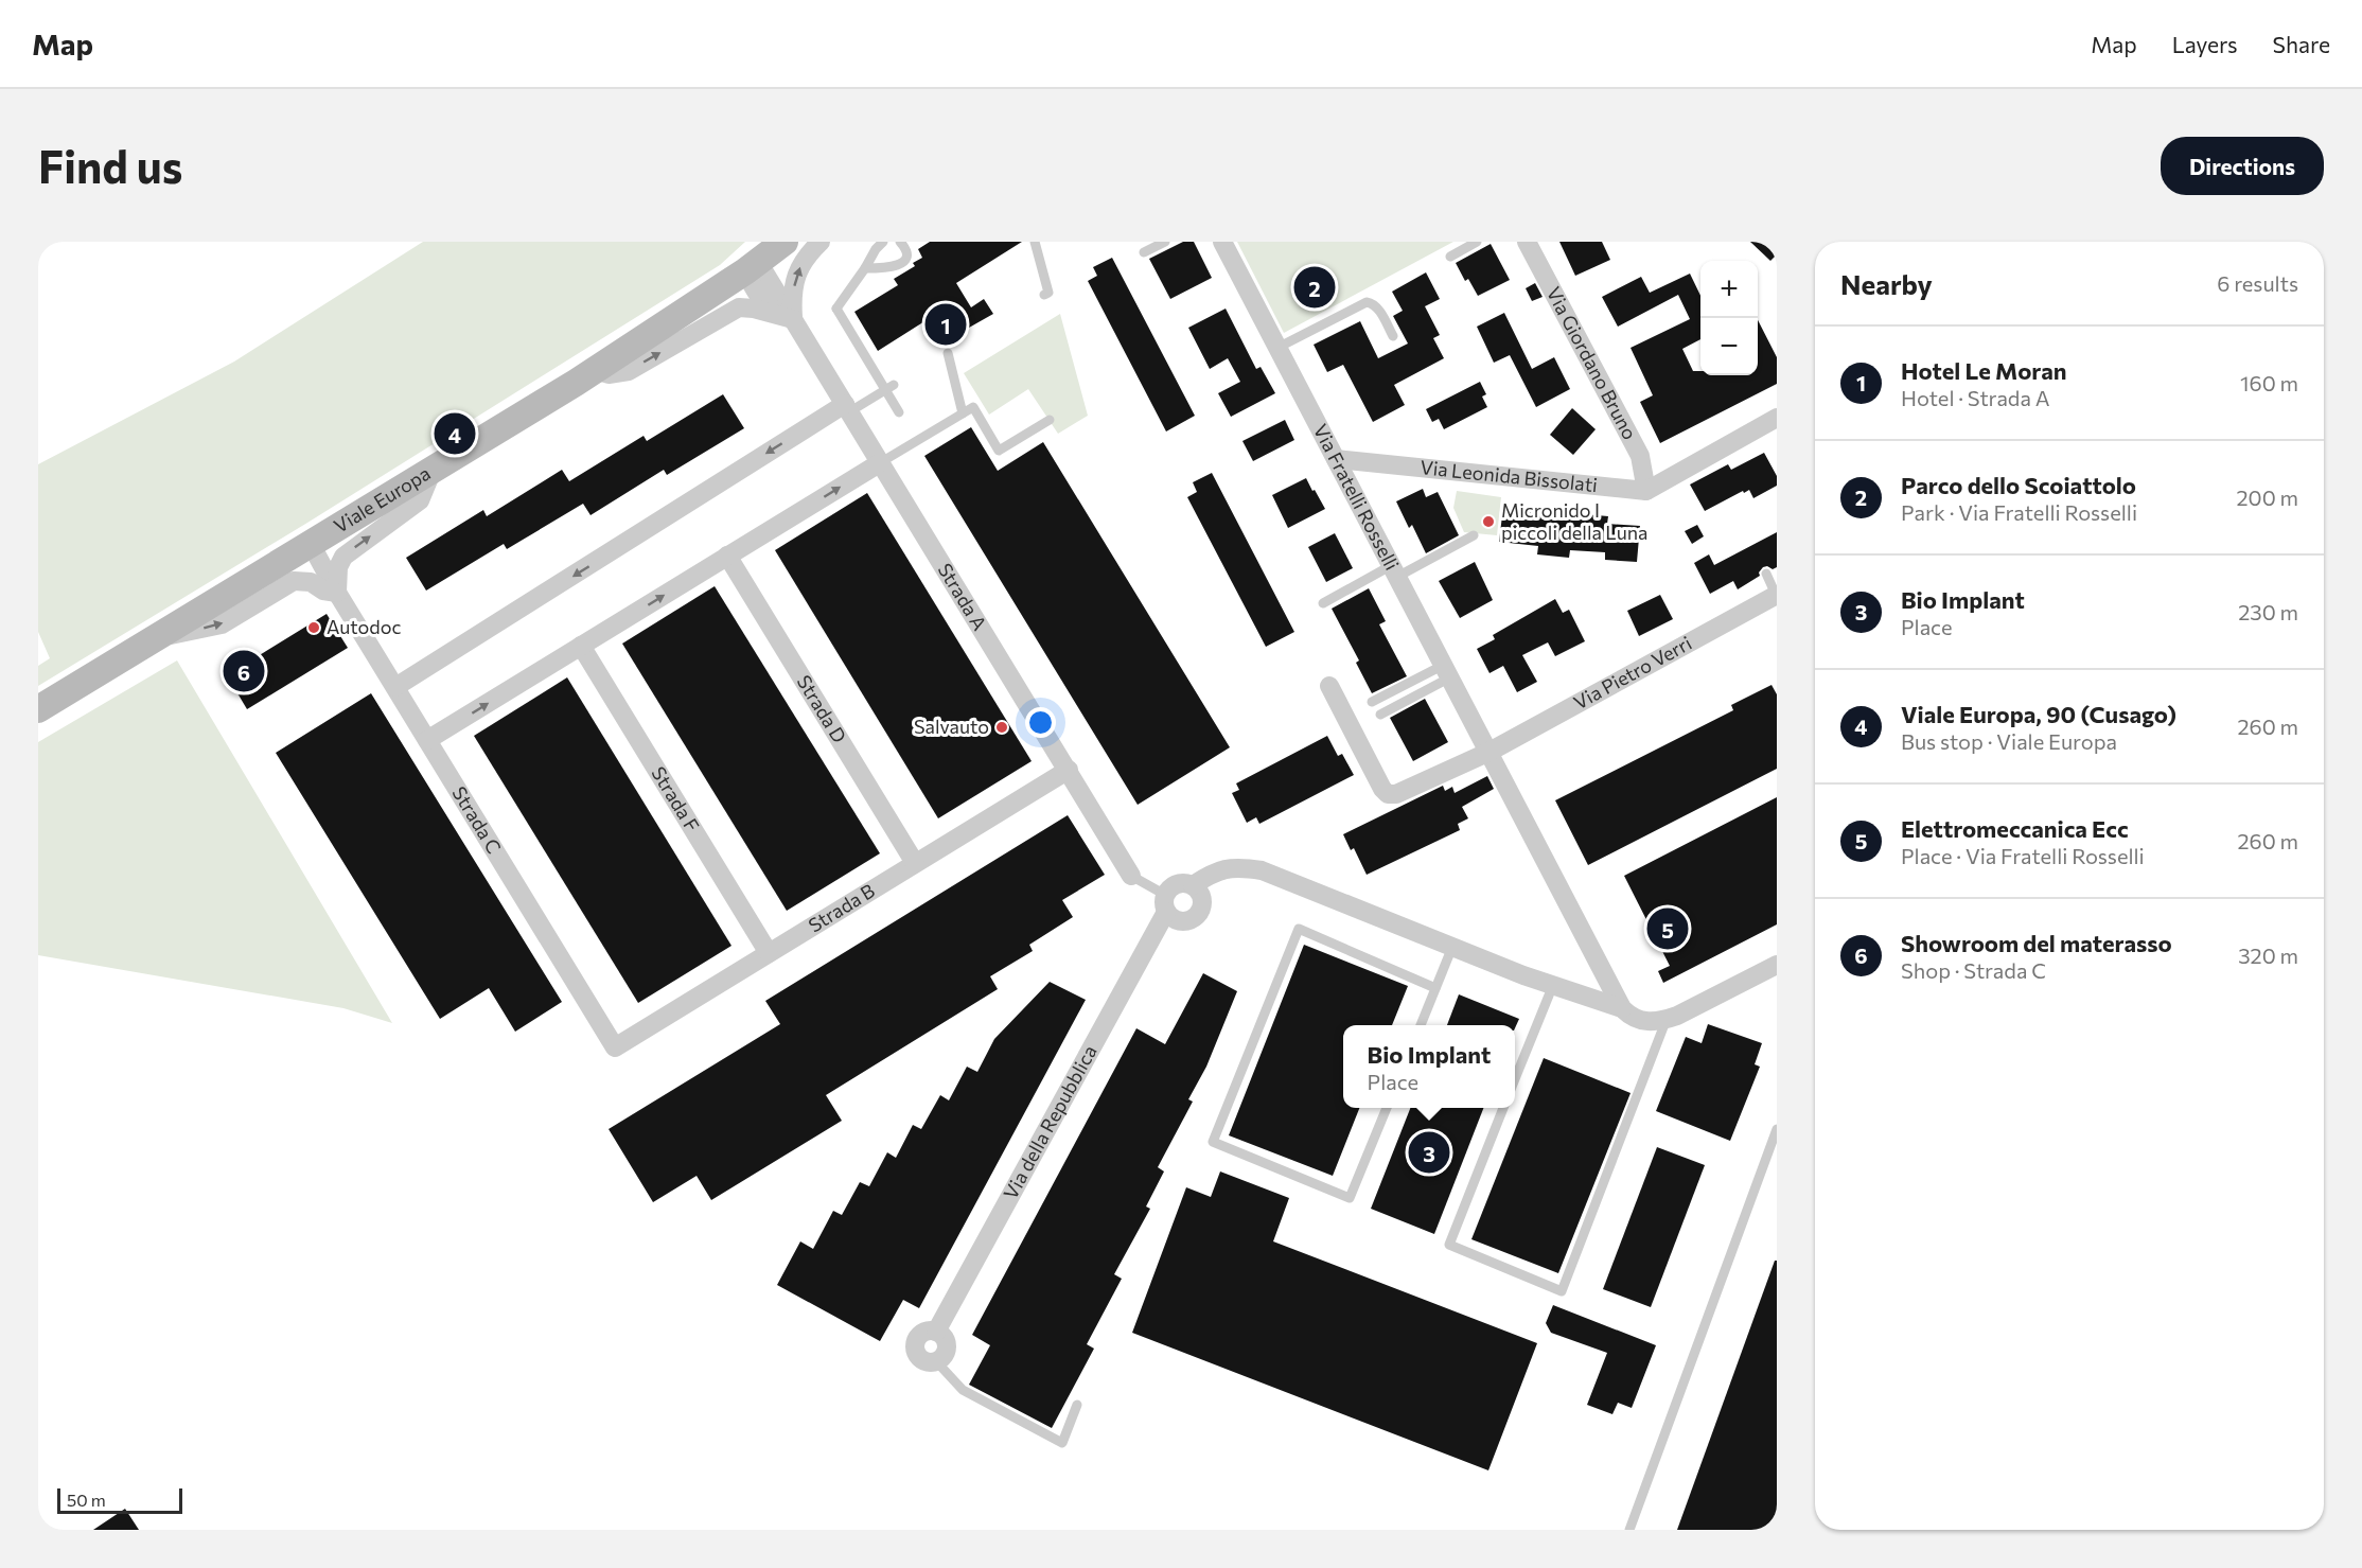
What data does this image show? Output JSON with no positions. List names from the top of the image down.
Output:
{
  "streets": {
    "main road": ["Viale Europa"],
    "street": [
      "Via Giordano Bruno",
      "Via Leonida Bissolati",
      "Via Fratelli Rosselli",
      "Strada A",
      "Via Pietro Verri",
      "Strada D",
      "Strada F",
      "Strada C",
      "Strada B",
      "Via della Repubblica"
    ]
  },
  "crossings": [
    ["Via Giordano Bruno", "Via Leonida Bissolati"],
    ["Via Leonida Bissolati", "Via Fratelli Rosselli"],
    ["Via Fratelli Rosselli", "Via Pietro Verri"],
    ["Viale Europa", "Strada A"],
    ["Viale Europa", "Strada C"],
    ["Strada A", "Strada B"],
    ["Strada D", "Strada B"],
    ["Strada F", "Strada B"],
    ["Strada C", "Strada B"]
  ],
  "places": ["Micronido I piccoli della Luna", "Autodoc", "Salvauto"],
  "scale_bar": "50 m",
  "page": {
    "header": "Map",
    "nav": ["Map", "Layers", "Share"],
    "buttons": "Directions",
    "title": "Find us",
    "heading": ["Nearby", "6 results"],
    "map_buttons": ["+", "−"],
    "pins": [
      "2",
      "1",
      "4",
      "6",
      "5",
      "3"
    ],
    "list": [
      {
        "mark": "1",
        "name": "Hotel Le Moran",
        "note": "Hotel · Strada A",
        "value": "160 m"
      },
      {
        "mark": "2",
        "name": "Parco dello Scoiattolo",
        "note": "Park · Via Fratelli Rosselli",
        "value": "200 m"
      },
      {
        "mark": "3",
        "name": "Bio Implant",
        "note": "Place",
        "value": "230 m"
      },
      {
        "mark": "4",
        "name": "Viale Europa, 90 (Cusago)",
        "note": "Bus stop · Viale Europa",
        "value": "260 m"
      },
      {
        "mark": "5",
        "name": "Elettromeccanica Ecc",
        "note": "Place · Via Fratelli Rosselli",
        "value": "260 m"
      },
      {
        "mark": "6",
        "name": "Showroom del materasso",
        "note": "Shop · Strada C",
        "value": "320 m"
      }
    ],
    "popup": ["Bio Implant", "Place"],
    "scale": "50 m"
  }
}
